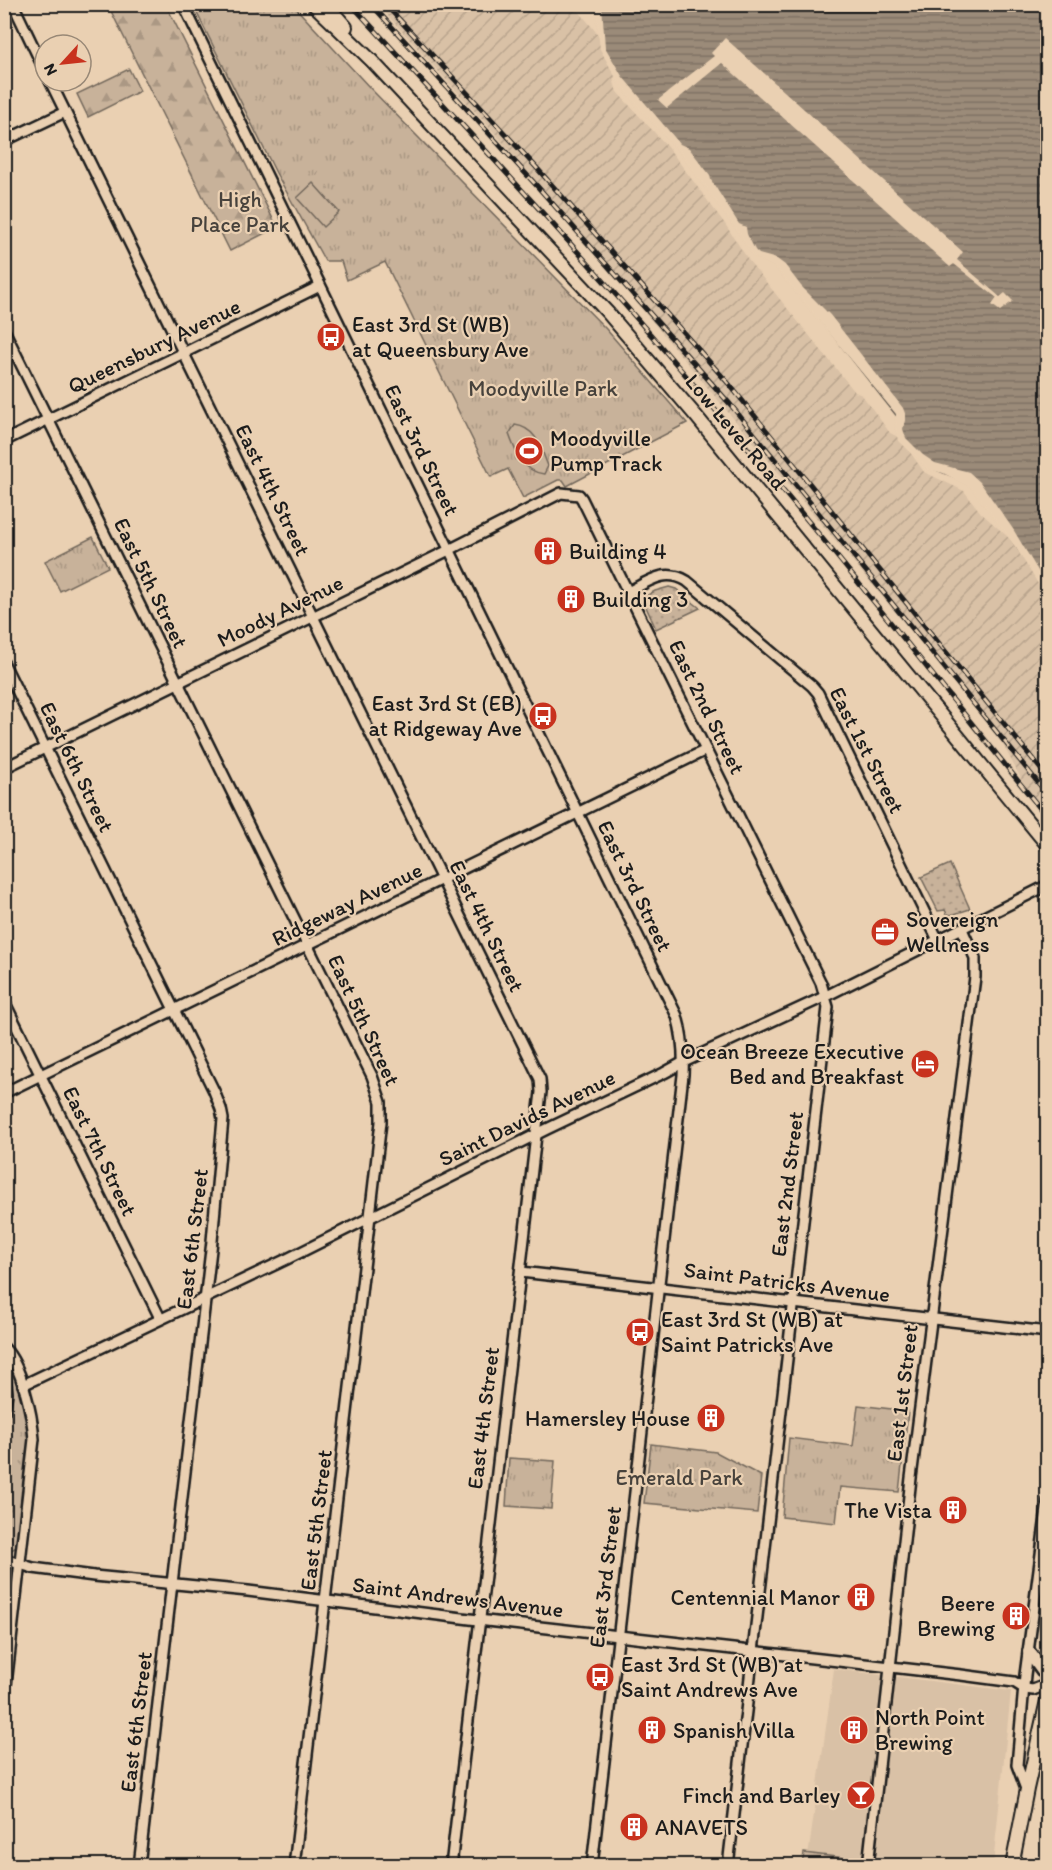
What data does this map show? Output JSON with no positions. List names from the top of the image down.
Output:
{
  "streets": {
    "main road": ["Low Level Road"],
    "street": [
      "Queensbury Avenue",
      "East 3rd Street",
      "East 4th Street",
      "East 5th Street",
      "Moody Avenue",
      "East 2nd Street",
      "East 1st Street",
      "East 6th Street",
      "Ridgeway Avenue",
      "Saint Davids Avenue",
      "East 7th Street",
      "Saint Patricks Avenue",
      "Saint Andrews Avenue"
    ]
  },
  "crossings": [
    ["Queensbury Avenue", "East 3rd Street"],
    ["Queensbury Avenue", "East 4th Street"],
    ["Queensbury Avenue", "East 5th Street"],
    ["East 3rd Street", "Moody Avenue"],
    ["East 3rd Street", "Ridgeway Avenue"],
    ["East 3rd Street", "Saint Davids Avenue"],
    ["East 3rd Street", "Saint Patricks Avenue"],
    ["East 3rd Street", "Saint Andrews Avenue"],
    ["East 4th Street", "Moody Avenue"],
    ["East 4th Street", "Ridgeway Avenue"],
    ["East 4th Street", "Saint Davids Avenue"],
    ["East 4th Street", "Saint Patricks Avenue"],
    ["East 4th Street", "Saint Andrews Avenue"],
    ["East 5th Street", "Moody Avenue"],
    ["East 5th Street", "Ridgeway Avenue"],
    ["East 5th Street", "Saint Davids Avenue"],
    ["East 5th Street", "Saint Andrews Avenue"],
    ["Moody Avenue", "East 2nd Street"],
    ["Moody Avenue", "East 6th Street"],
    ["East 2nd Street", "East 1st Street"],
    ["East 2nd Street", "Ridgeway Avenue"],
    ["East 2nd Street", "Saint Davids Avenue"],
    ["East 2nd Street", "Saint Patricks Avenue"],
    ["East 2nd Street", "Saint Andrews Avenue"],
    ["East 1st Street", "Saint Davids Avenue"],
    ["East 1st Street", "Saint Patricks Avenue"],
    ["East 1st Street", "Saint Andrews Avenue"],
    ["East 6th Street", "Ridgeway Avenue"],
    ["East 6th Street", "Saint Davids Avenue"],
    ["East 6th Street", "Saint Andrews Avenue"],
    ["Ridgeway Avenue", "East 7th Street"],
    ["Saint Davids Avenue", "East 7th Street"]
  ],
  "parks": ["High Place Park", "Moodyville Park", "Emerald Park"],
  "places": {
    "bus stop": [
      "East 3rd St (WB) at Queensbury Ave",
      "East 3rd St (EB) at Ridgeway Ave",
      "East 3rd St (WB) at Saint Patricks Ave",
      "East 3rd St (WB) at Saint Andrews Ave"
    ],
    "sports": ["Moodyville Pump Track"],
    "building": [
      "Building 4",
      "Building 3",
      "Hamersley House",
      "The Vista",
      "Centennial Manor",
      "Beere Brewing",
      "Spanish Villa",
      "North Point Brewing",
      "ANAVETS"
    ],
    "office": ["Sovereign Wellness"],
    "hotel": ["Ocean Breeze Executive Bed and Breakfast"],
    "bar": ["Finch and Barley"]
  },
  "north": "bottom left"
}
